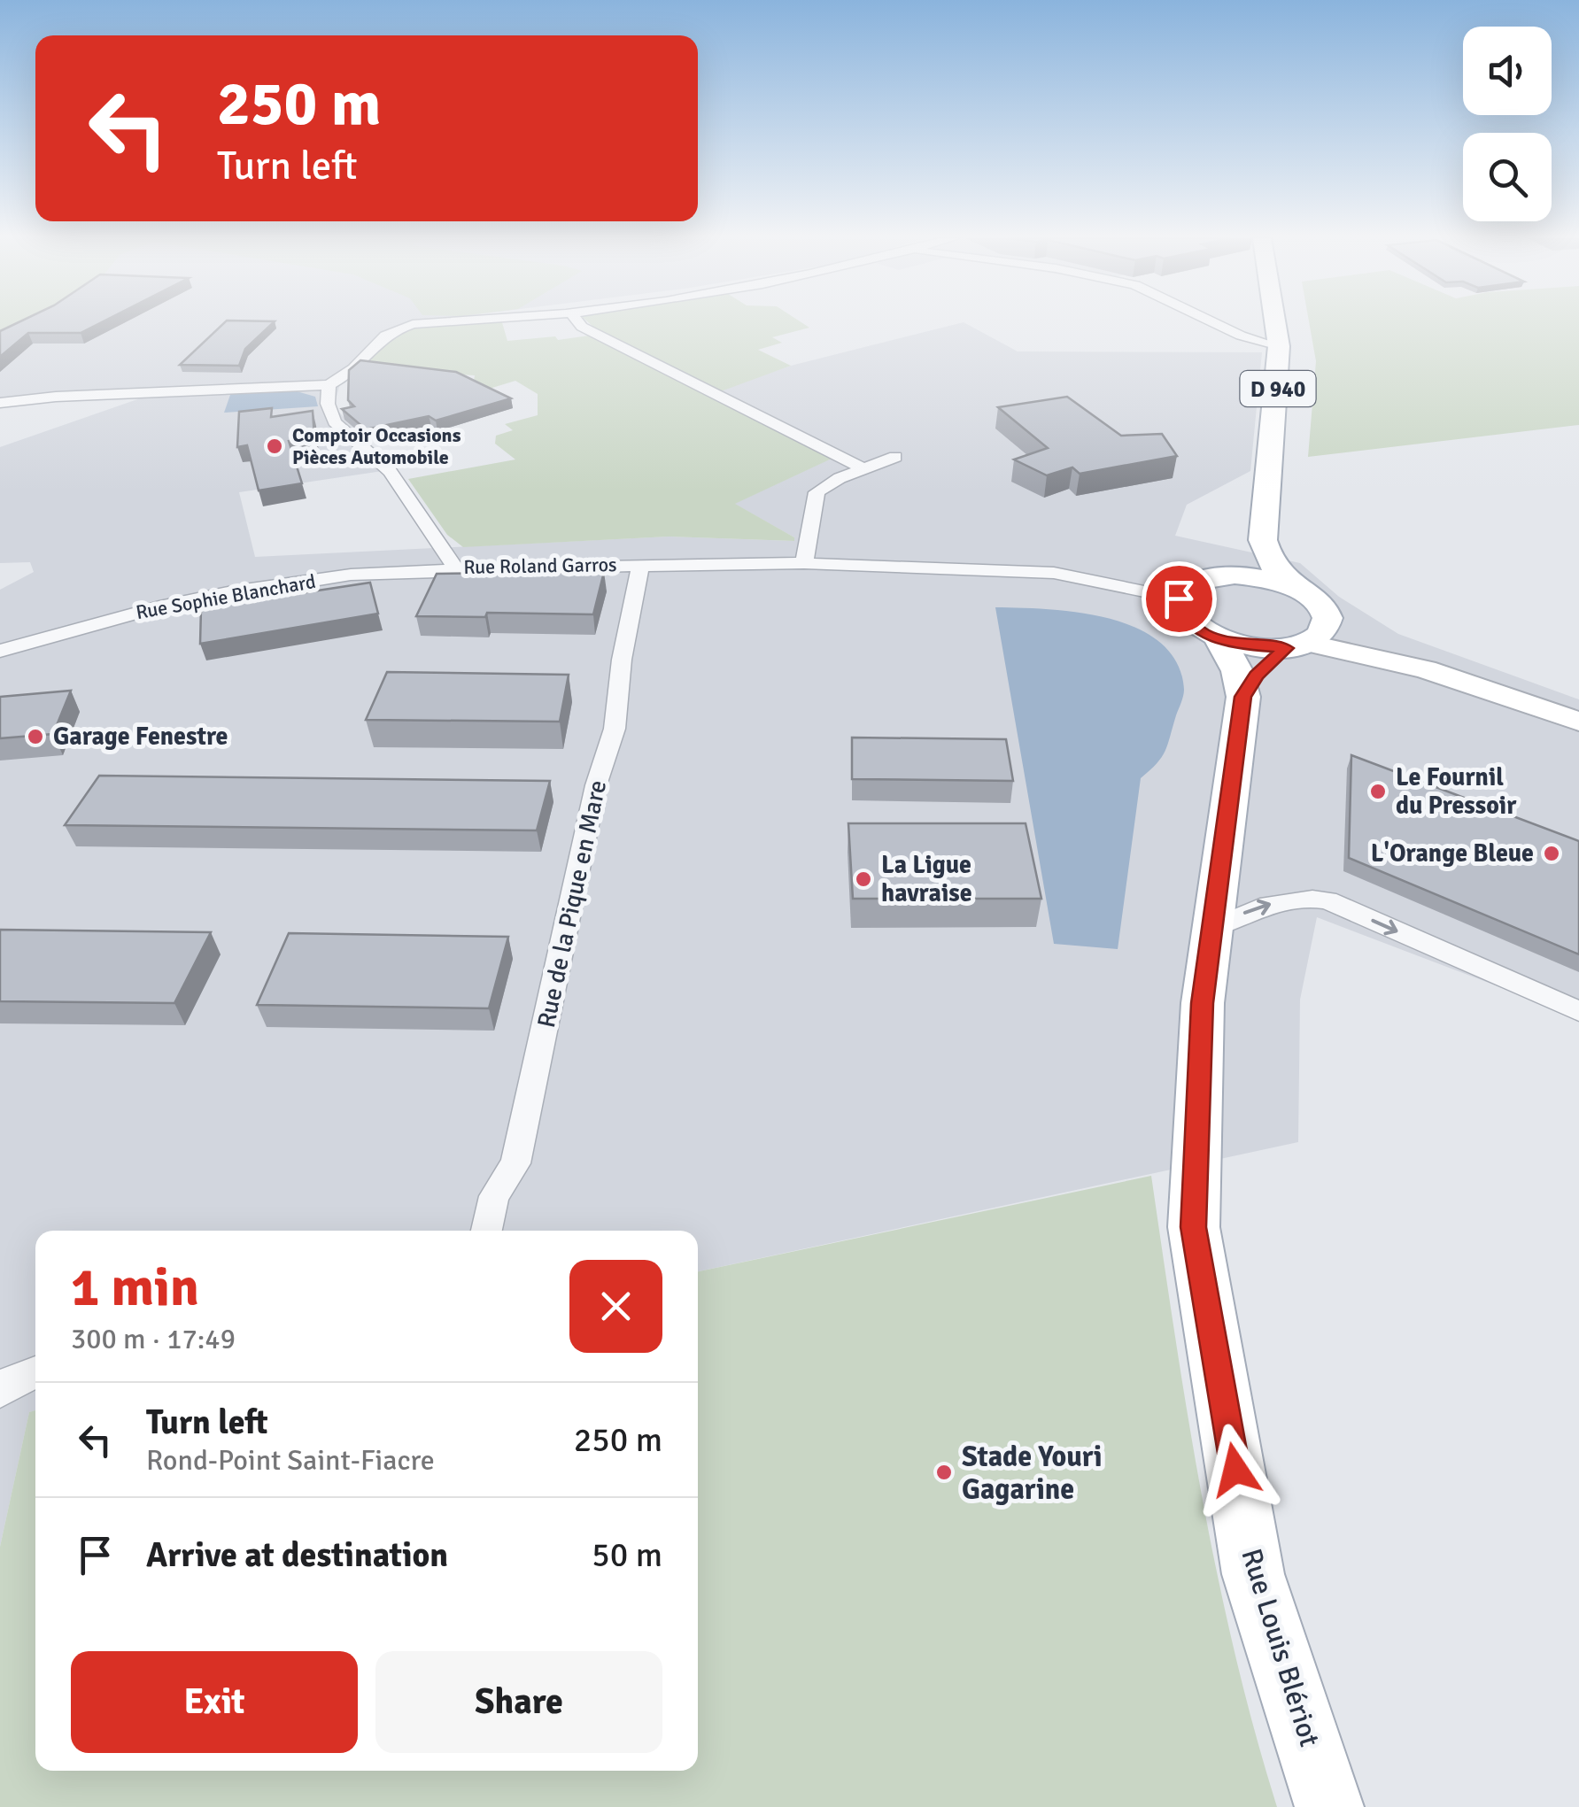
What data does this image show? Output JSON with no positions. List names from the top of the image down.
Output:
{
  "streets": {
    "main road": ["D 940", "Rue Louis Blériot"],
    "street": ["Rue Roland Garros", "Rue Sophie Blanchard", "Rue de la Pique en Mare"]
  },
  "crossings": [
    ["Rue Roland Garros", "Rue Sophie Blanchard"],
    ["Rue Roland Garros", "Rue de la Pique en Mare"]
  ],
  "places": [
    "Comptoir Occasions Pièces Automobile",
    "Garage Fenestre",
    "Le Fournil du Pressoir",
    "L'Orange Bleue",
    "La Ligue havraise",
    "Stade Youri Gagarine"
  ],
  "page": {
    "turn": ["250 m", "Turn left"],
    "heading": ["1 min", "300 m · 17:49"],
    "list": [
      {
        "name": "Turn left",
        "note": "Rond-Point Saint-Fiacre",
        "value": "250 m"
      },
      {
        "name": "Arrive at destination",
        "value": "50 m"
      }
    ],
    "buttons": ["Exit", "Share"]
  }
}
